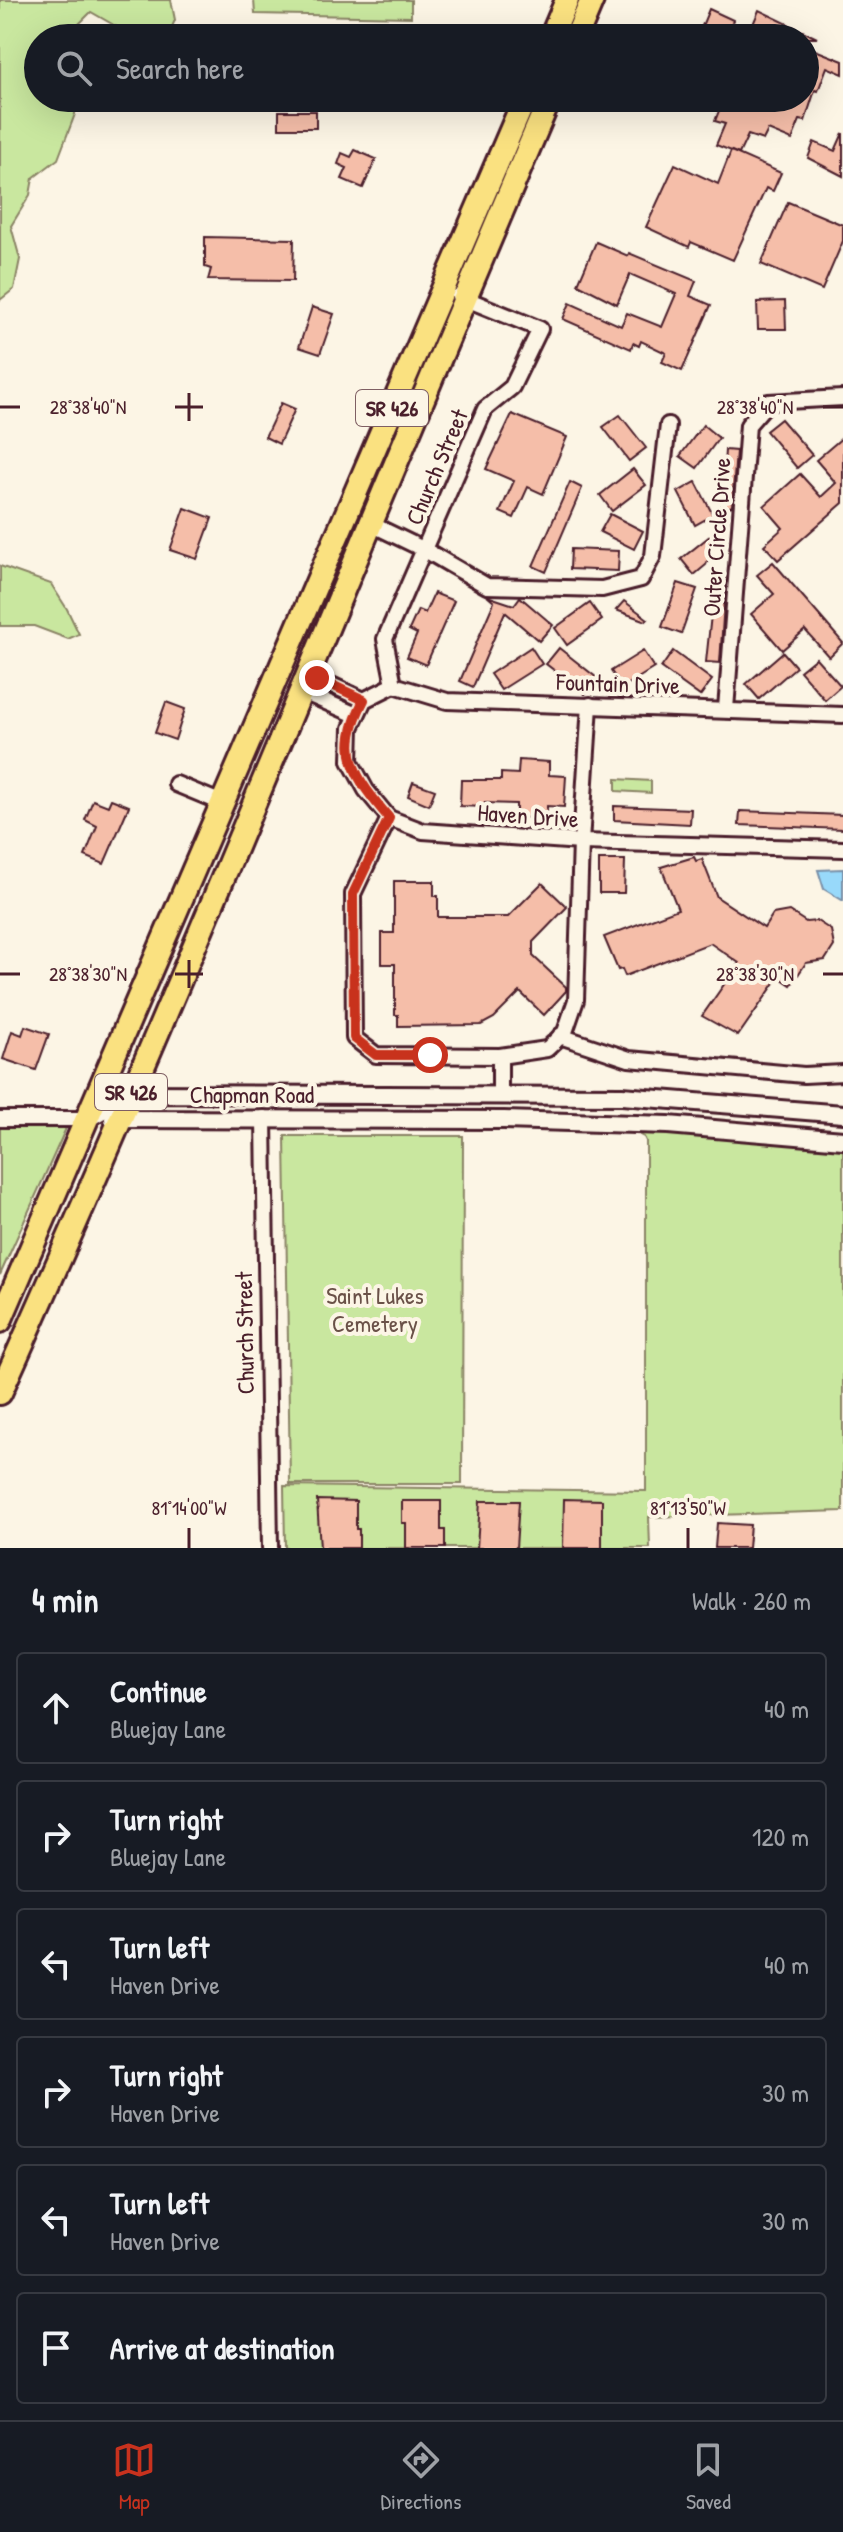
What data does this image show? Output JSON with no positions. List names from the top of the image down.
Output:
{
  "streets": {
    "main road": ["SR 426"],
    "street": [
      "Church Street",
      "Outer Circle Drive",
      "Fountain Drive",
      "Haven Drive",
      "Chapman Road"
    ]
  },
  "crossings": [
    ["SR 426", "Church Street"],
    ["SR 426", "Chapman Road"],
    ["Church Street", "Fountain Drive"],
    ["Church Street", "Chapman Road"],
    ["Outer Circle Drive", "Fountain Drive"]
  ],
  "parks": ["Saint Lukes Cemetery"],
  "page": {
    "search": "Search here",
    "heading": ["4 min", "Walk · 260 m"],
    "list": [
      ["Continue", "Bluejay Lane", "40 m"],
      ["Turn right", "Bluejay Lane", "120 m"],
      ["Turn left", "Haven Drive", "40 m"],
      ["Turn right", "Haven Drive", "30 m"],
      ["Turn left", "Haven Drive", "30 m"],
      "Arrive at destination"
    ],
    "nav": ["Map", "Directions", "Saved"]
  },
  "coordinates": [
    "28°38'40\"N",
    "28°38'30\"N",
    "81°14'00\"W",
    "81°13'50\"W"
  ]
}
